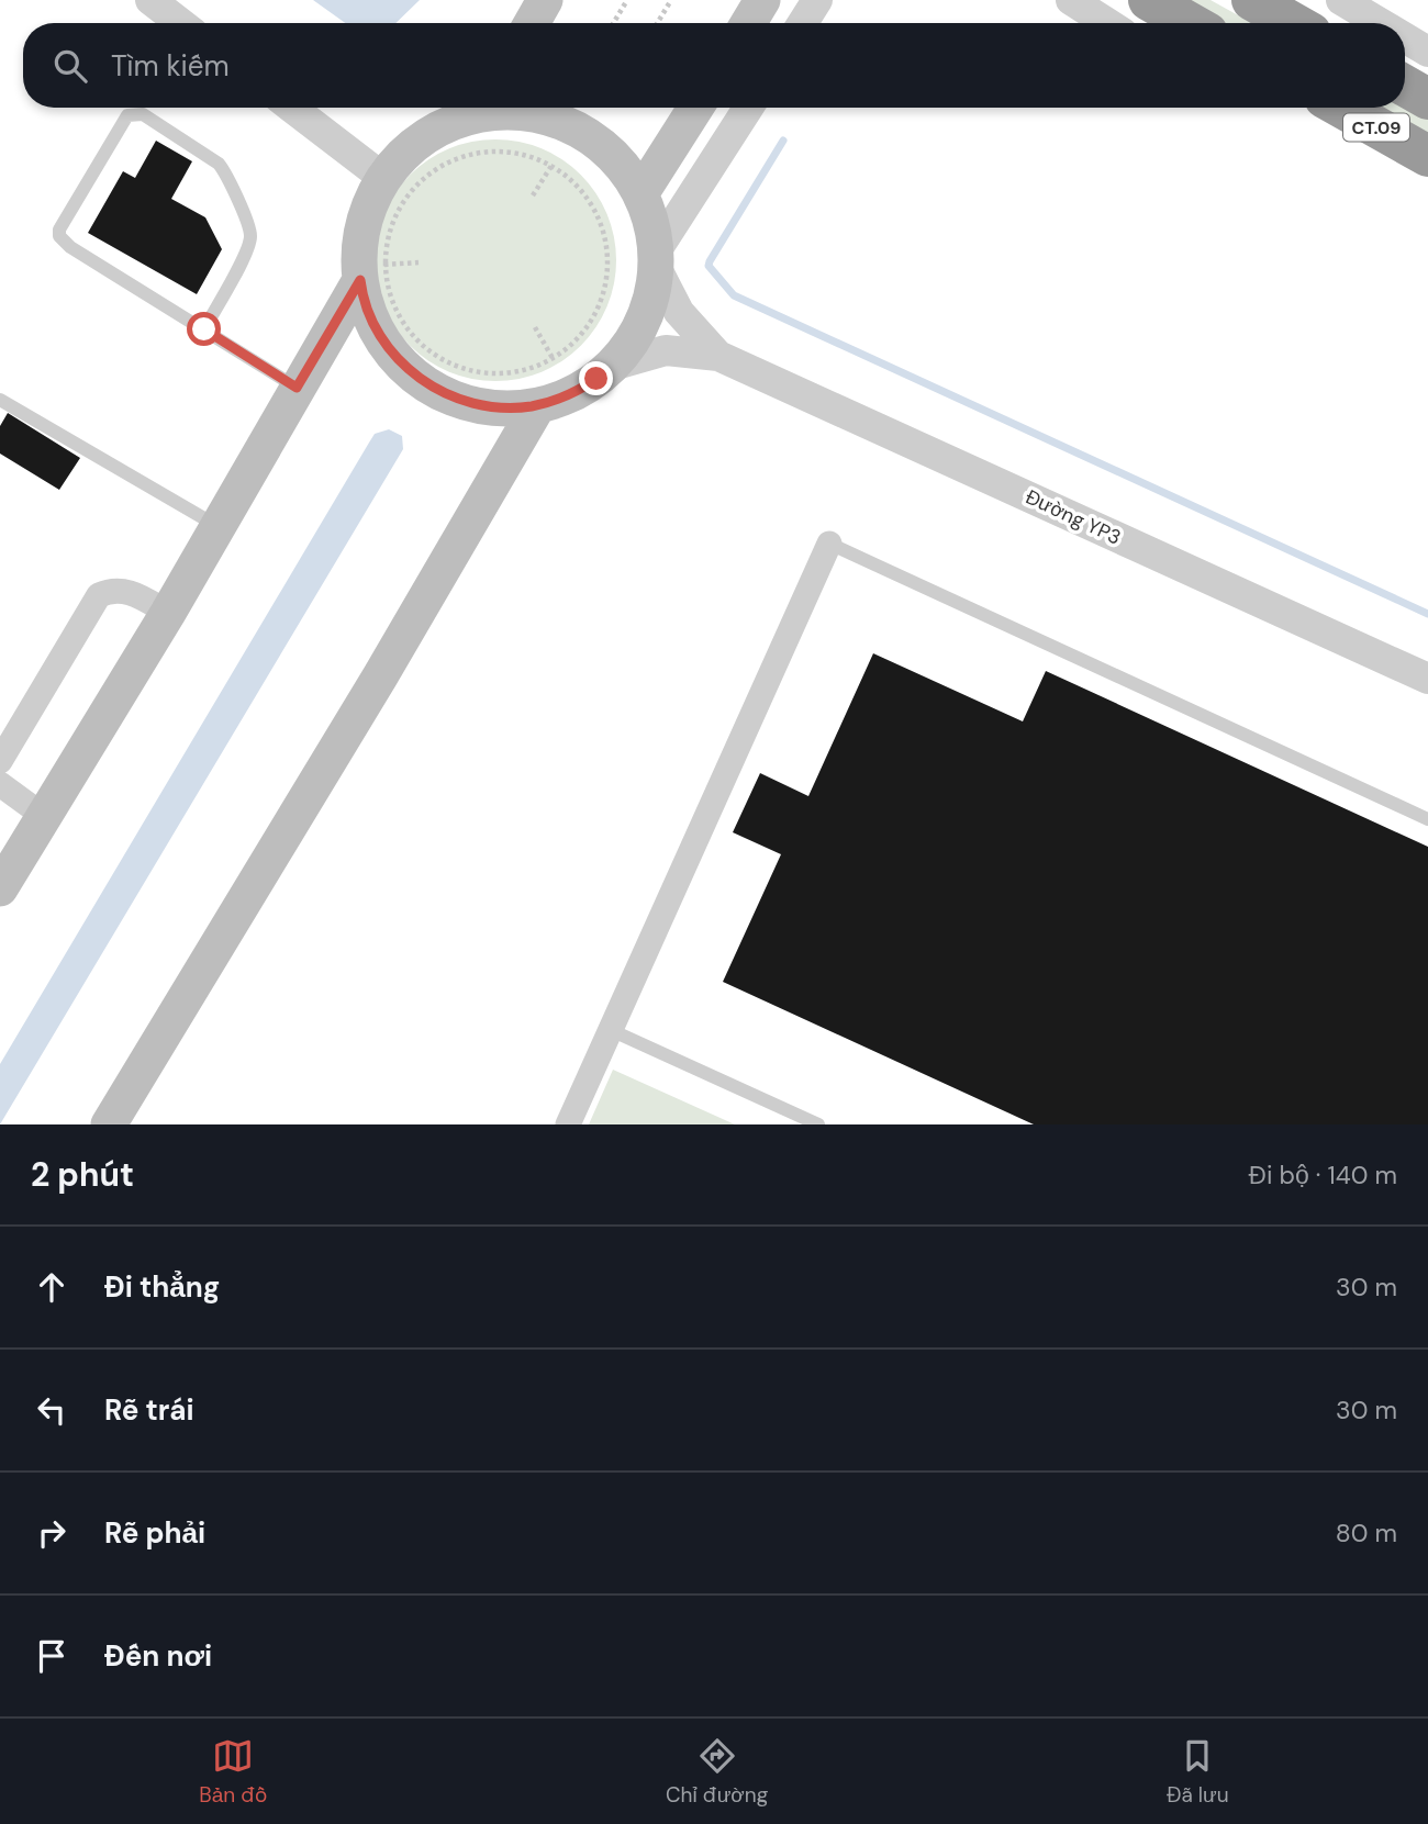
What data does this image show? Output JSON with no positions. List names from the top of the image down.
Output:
{
  "streets": {
    "highway": ["CT.09"],
    "street": ["Đường YP3"]
  },
  "page": {
    "search": "Tìm kiếm",
    "heading": ["2 phút", "Đi bộ · 140 m"],
    "list": [
      ["Đi thẳng", "30 m"],
      ["Rẽ trái", "30 m"],
      ["Rẽ phải", "80 m"],
      "Đến nơi"
    ],
    "nav": ["Bản đồ", "Chỉ đường", "Đã lưu"]
  }
}
